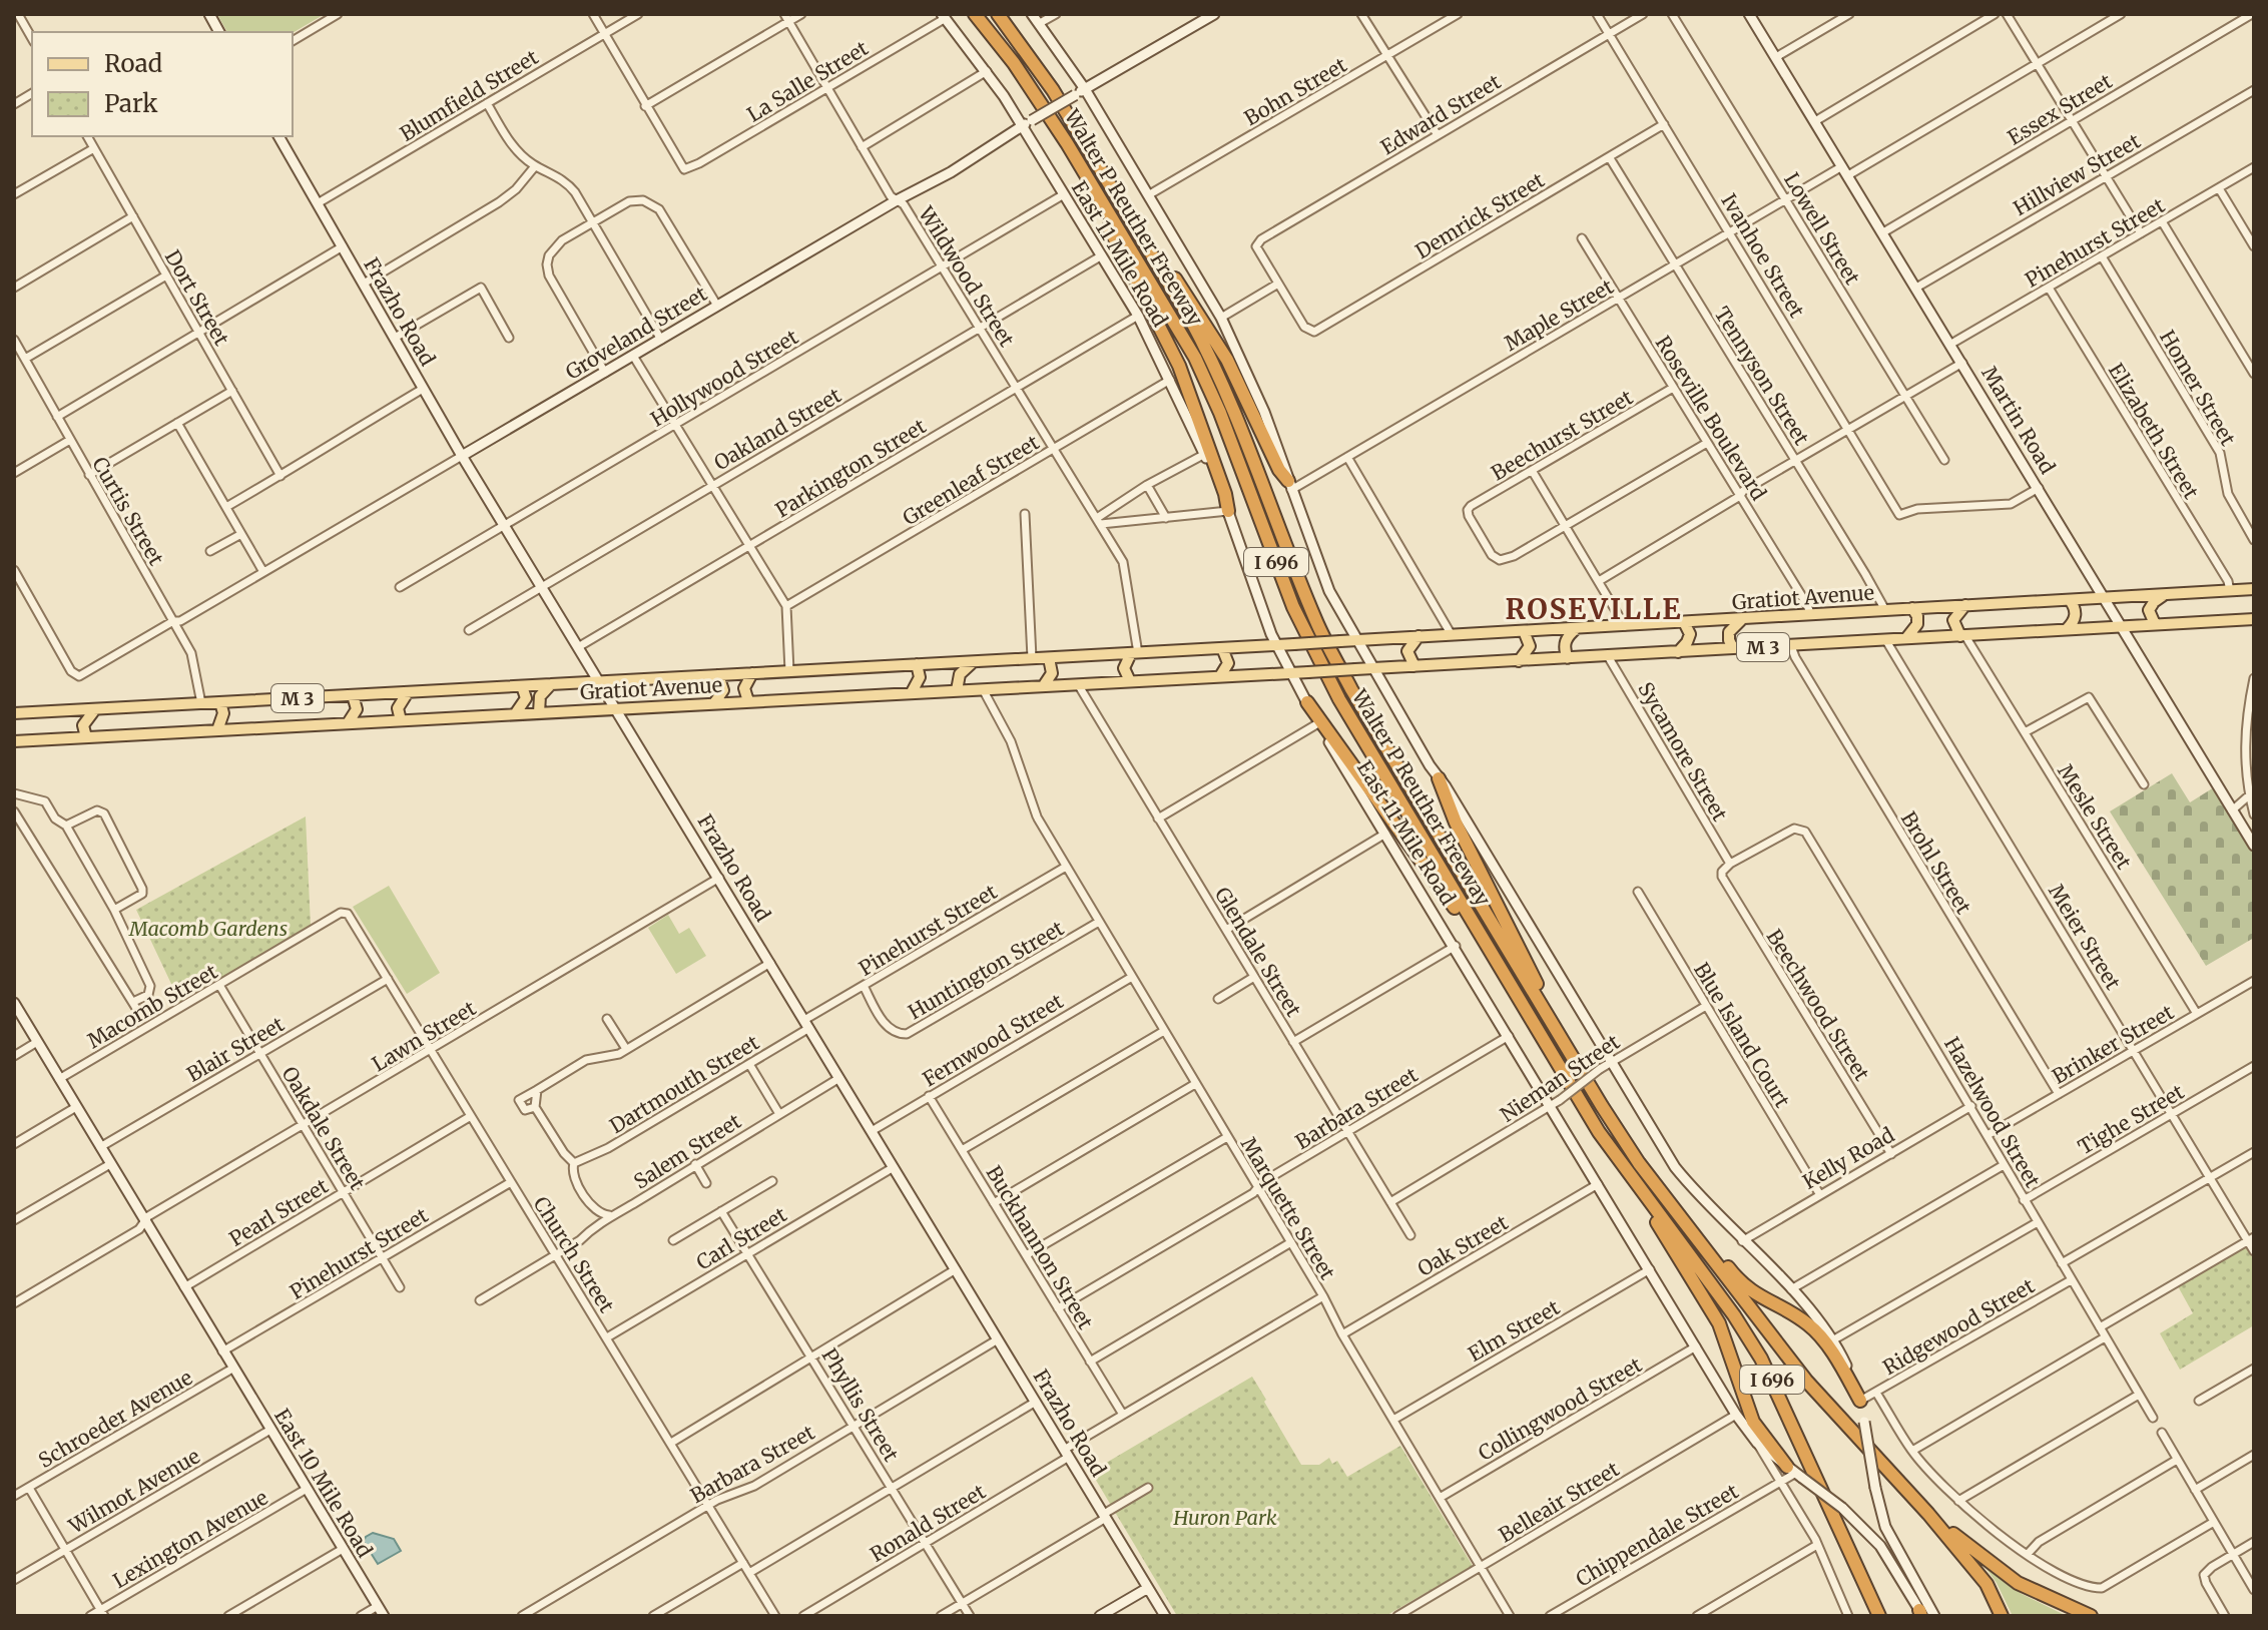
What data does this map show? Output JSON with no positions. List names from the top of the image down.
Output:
{
  "streets": {
    "highway": ["Walter P Reuther Freeway", "I 696"],
    "main road": [
      "East 11 Mile Road",
      "Frazho Road",
      "Groveland Street",
      "Martin Road",
      "Gratiot Avenue",
      "M 3",
      "East 10 Mile Road"
    ],
    "street": [
      "La Salle Street",
      "Bohn Street",
      "Blumfield Street",
      "Essex Street",
      "Edward Street",
      "Hillview Street",
      "Demrick Street",
      "Lowell Street",
      "Pinehurst Street",
      "Ivanhoe Street",
      "Wildwood Street",
      "Dort Street",
      "Maple Street",
      "Tennyson Street",
      "Hollywood Street",
      "Homer Street",
      "Roseville Boulevard",
      "Oakland Street",
      "Elizabeth Street",
      "Beechurst Street",
      "Parkington Street",
      "Greenleaf Street",
      "Curtis Street",
      "Sycamore Street",
      "Mesle Street",
      "Brohl Street",
      "Meier Street",
      "Glendale Street",
      "Huntington Street",
      "Beechwood Street",
      "Macomb Street",
      "Blue Island Court",
      "Lawn Street",
      "Fernwood Street",
      "Brinker Street",
      "Blair Street",
      "Nieman Street",
      "Dartmouth Street",
      "Barbara Street",
      "Hazelwood Street",
      "Tighe Street",
      "Oakdale Street",
      "Salem Street",
      "Kelly Road",
      "Marquette Street",
      "Pearl Street",
      "Carl Street",
      "Oak Street",
      "Buckhannon Street",
      "Church Street",
      "Ridgewood Street",
      "Elm Street",
      "Phyllis Street",
      "Collingwood Street",
      "Schroeder Avenue",
      "Wilmot Avenue",
      "Belleair Street",
      "Ronald Street",
      "Chippendale Street",
      "Lexington Avenue"
    ]
  },
  "crossings": [
    ["La Salle Street", "East 11 Mile Road"],
    ["La Salle Street", "Wildwood Street"],
    ["Blumfield Street", "Frazho Road"],
    ["Essex Street", "Martin Road"],
    ["Edward Street", "Demrick Street"],
    ["Edward Street", "Ivanhoe Street"],
    ["Hillview Street", "Martin Road"],
    ["Demrick Street", "Ivanhoe Street"],
    ["Demrick Street", "Tennyson Street"],
    ["Lowell Street", "Maple Street"],
    ["Pinehurst Street", "Frazho Road"],
    ["Pinehurst Street", "Homer Street"],
    ["Pinehurst Street", "Martin Road"],
    ["Pinehurst Street", "Elizabeth Street"],
    ["Pinehurst Street", "Huntington Street"],
    ["Pinehurst Street", "Dartmouth Street"],
    ["Pinehurst Street", "Oakdale Street"],
    ["Pinehurst Street", "Marquette Street"],
    ["Pinehurst Street", "Church Street"],
    ["Pinehurst Street", "East 10 Mile Road"],
    ["East 11 Mile Road", "Groveland Street"],
    ["East 11 Mile Road", "Hollywood Street"],
    ["East 11 Mile Road", "Oakland Street"],
    ["East 11 Mile Road", "Parkington Street"],
    ["East 11 Mile Road", "Greenleaf Street"],
    ["East 11 Mile Road", "Gratiot Avenue"],
    ["East 11 Mile Road", "M 3"],
    ["East 11 Mile Road", "Nieman Street"],
    ["East 11 Mile Road", "Barbara Street"],
    ["East 11 Mile Road", "Oak Street"],
    ["East 11 Mile Road", "Elm Street"],
    ["East 11 Mile Road", "Collingwood Street"],
    ["East 11 Mile Road", "Belleair Street"],
    ["East 11 Mile Road", "Chippendale Street"],
    ["Ivanhoe Street", "Maple Street"],
    ["Ivanhoe Street", "Martin Road"],
    ["Wildwood Street", "Groveland Street"],
    ["Wildwood Street", "Hollywood Street"],
    ["Wildwood Street", "Oakland Street"],
    ["Wildwood Street", "Parkington Street"],
    ["Wildwood Street", "Greenleaf Street"],
    ["Wildwood Street", "Gratiot Avenue"],
    ["Frazho Road", "Groveland Street"],
    ["Frazho Road", "Hollywood Street"],
    ["Frazho Road", "Oakland Street"],
    ["Frazho Road", "Parkington Street"],
    ["Frazho Road", "Gratiot Avenue"],
    ["Frazho Road", "Lawn Street"],
    ["Frazho Road", "Fernwood Street"],
    ["Frazho Road", "Dartmouth Street"],
    ["Frazho Road", "Barbara Street"],
    ["Frazho Road", "Salem Street"],
    ["Frazho Road", "Carl Street"],
    ["Frazho Road", "Ronald Street"],
    ["Maple Street", "Tennyson Street"],
    ["Maple Street", "Roseville Boulevard"],
    ["Maple Street", "Martin Road"],
    ["Groveland Street", "Curtis Street"],
    ["Tennyson Street", "Gratiot Avenue"],
    ["Roseville Boulevard", "Beechurst Street"],
    ["Roseville Boulevard", "Gratiot Avenue"],
    ["Martin Road", "Gratiot Avenue"],
    ["Martin Road", "M 3"],
    ["Elizabeth Street", "Gratiot Avenue"],
    ["Curtis Street", "Gratiot Avenue"],
    ["Gratiot Avenue", "M 3"],
    ["Gratiot Avenue", "Glendale Street"],
    ["Gratiot Avenue", "Marquette Street"],
    ["M 3", "Sycamore Street"],
    ["M 3", "Mesle Street"],
    ["M 3", "Brohl Street"],
    ["M 3", "Meier Street"],
    ["Sycamore Street", "Beechwood Street"],
    ["Sycamore Street", "Hazelwood Street"],
    ["Mesle Street", "Brinker Street"],
    ["Brohl Street", "Brinker Street"],
    ["Meier Street", "Brinker Street"],
    ["Meier Street", "Tighe Street"],
    ["Glendale Street", "Nieman Street"],
    ["Glendale Street", "Barbara Street"],
    ["Huntington Street", "Marquette Street"],
    ["Beechwood Street", "Hazelwood Street"],
    ["Beechwood Street", "Kelly Road"],
    ["Macomb Street", "Oakdale Street"],
    ["Macomb Street", "Church Street"],
    ["Blue Island Court", "Nieman Street"],
    ["Blue Island Court", "Kelly Road"],
    ["Lawn Street", "Oakdale Street"],
    ["Lawn Street", "Church Street"],
    ["Fernwood Street", "Marquette Street"],
    ["Fernwood Street", "Buckhannon Street"],
    ["Brinker Street", "Hazelwood Street"],
    ["Blair Street", "Oakdale Street"],
    ["Blair Street", "Church Street"],
    ["Barbara Street", "Marquette Street"],
    ["Barbara Street", "Buckhannon Street"],
    ["Barbara Street", "Church Street"],
    ["Barbara Street", "Phyllis Street"],
    ["Hazelwood Street", "Tighe Street"],
    ["Hazelwood Street", "Kelly Road"],
    ["Hazelwood Street", "Ridgewood Street"],
    ["Oakdale Street", "Pearl Street"],
    ["Salem Street", "Church Street"],
    ["Marquette Street", "Oak Street"],
    ["Marquette Street", "Elm Street"],
    ["Marquette Street", "Collingwood Street"],
    ["Marquette Street", "Belleair Street"],
    ["Marquette Street", "Ronald Street"],
    ["Pearl Street", "Church Street"],
    ["Carl Street", "Church Street"],
    ["Carl Street", "Phyllis Street"],
    ["Buckhannon Street", "Ronald Street"],
    ["Phyllis Street", "Ronald Street"],
    ["Schroeder Avenue", "East 10 Mile Road"],
    ["East 10 Mile Road", "Wilmot Avenue"],
    ["East 10 Mile Road", "Lexington Avenue"]
  ],
  "districts": ["ROSEVILLE"],
  "parks": ["Macomb Gardens", "Huron Park"],
  "legend": ["Road", "Park"]
}
